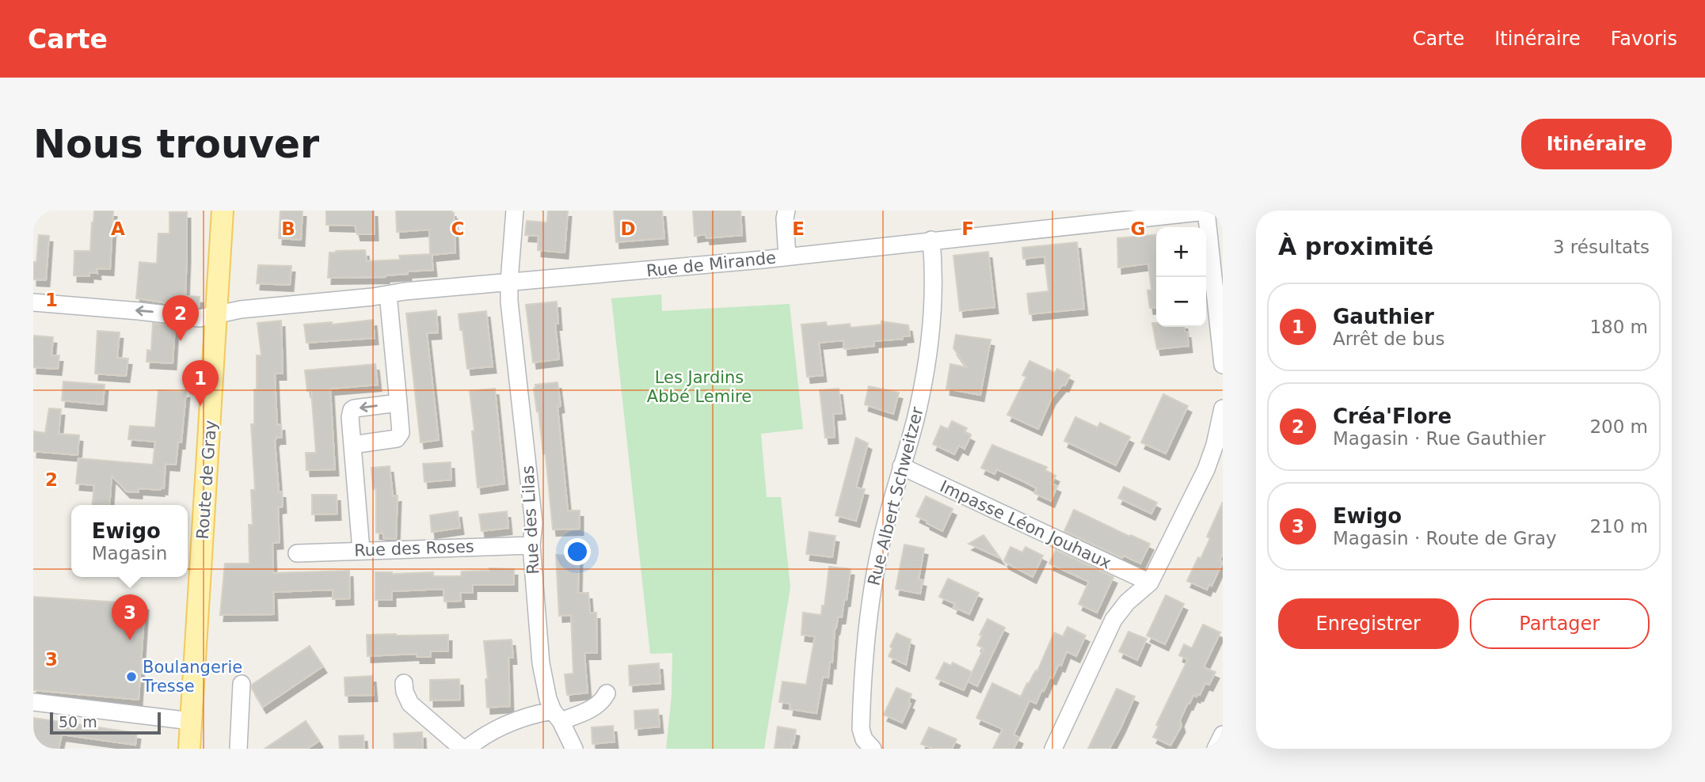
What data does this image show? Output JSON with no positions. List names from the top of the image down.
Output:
{
  "streets": {
    "main road": ["Route de Gray"],
    "street": [
      "Rue de Mirande",
      "Rue Albert Schweitzer",
      "Rue des Lilas",
      "Impasse Léon Jouhaux",
      "Rue des Roses"
    ]
  },
  "crossings": [
    ["Rue de Mirande", "Route de Gray"],
    ["Rue de Mirande", "Rue Albert Schweitzer"],
    ["Rue de Mirande", "Rue des Lilas"],
    ["Rue Albert Schweitzer", "Impasse Léon Jouhaux"],
    ["Rue des Lilas", "Rue des Roses"]
  ],
  "parks": ["Les Jardins Abbé Lemire"],
  "places": ["Boulangerie Tresse"],
  "scale_bar": "50 m",
  "page": {
    "header": "Carte",
    "nav": ["Carte", "Itinéraire", "Favoris"],
    "buttons": [
      "Itinéraire",
      ["Enregistrer", "Partager"]
    ],
    "title": "Nous trouver",
    "heading": ["À proximité", "3 résultats"],
    "map_buttons": ["+", "−"],
    "list": [
      {
        "mark": "1",
        "name": "Gauthier",
        "note": "Arrêt de bus",
        "value": "180 m"
      },
      {
        "mark": "2",
        "name": "Créa'Flore",
        "note": "Magasin · Rue Gauthier",
        "value": "200 m"
      },
      {
        "mark": "3",
        "name": "Ewigo",
        "note": "Magasin · Route de Gray",
        "value": "210 m"
      }
    ],
    "pins": ["2", "1", "3"],
    "popup": ["Ewigo", "Magasin"],
    "scale": "50 m"
  },
  "grid": {
    "columns": [
      "A",
      "B",
      "C",
      "D",
      "E",
      "F",
      "G"
    ],
    "rows": ["1", "2", "3"]
  }
}
